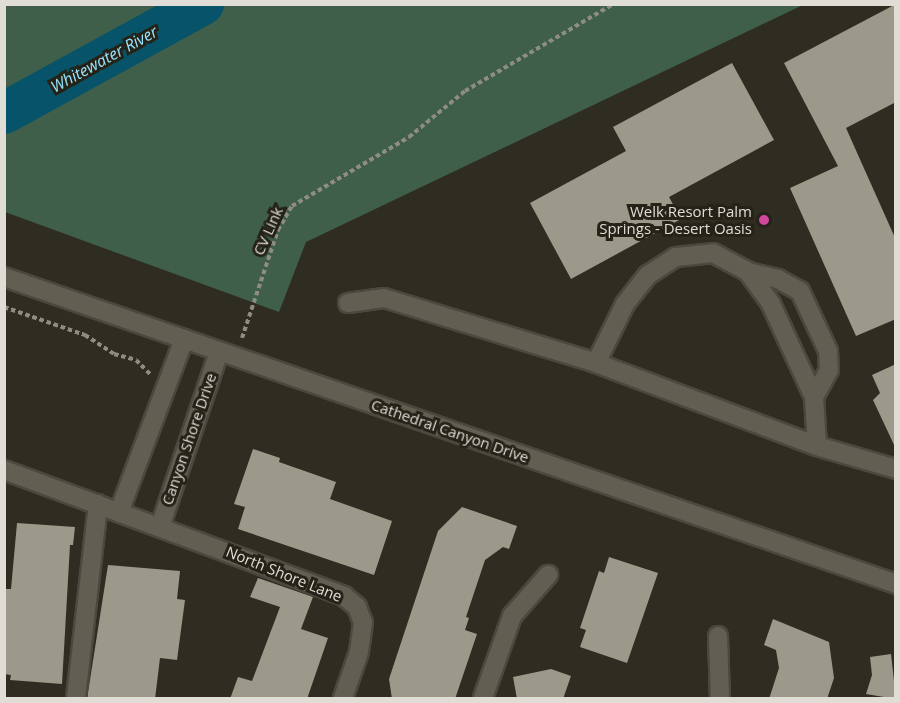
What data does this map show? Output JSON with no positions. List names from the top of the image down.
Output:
{
  "streets": {
    "street": ["Cathedral Canyon Drive", "Canyon Shore Drive", "North Shore Lane"],
    "path": ["CV Link"]
  },
  "crossings": [
    ["CV Link", "Cathedral Canyon Drive"],
    ["CV Link", "Canyon Shore Drive"],
    ["Cathedral Canyon Drive", "Canyon Shore Drive"],
    ["Canyon Shore Drive", "North Shore Lane"]
  ],
  "water": ["Whitewater River"],
  "places": ["Welk Resort Palm Springs - Desert Oasis"]
}
